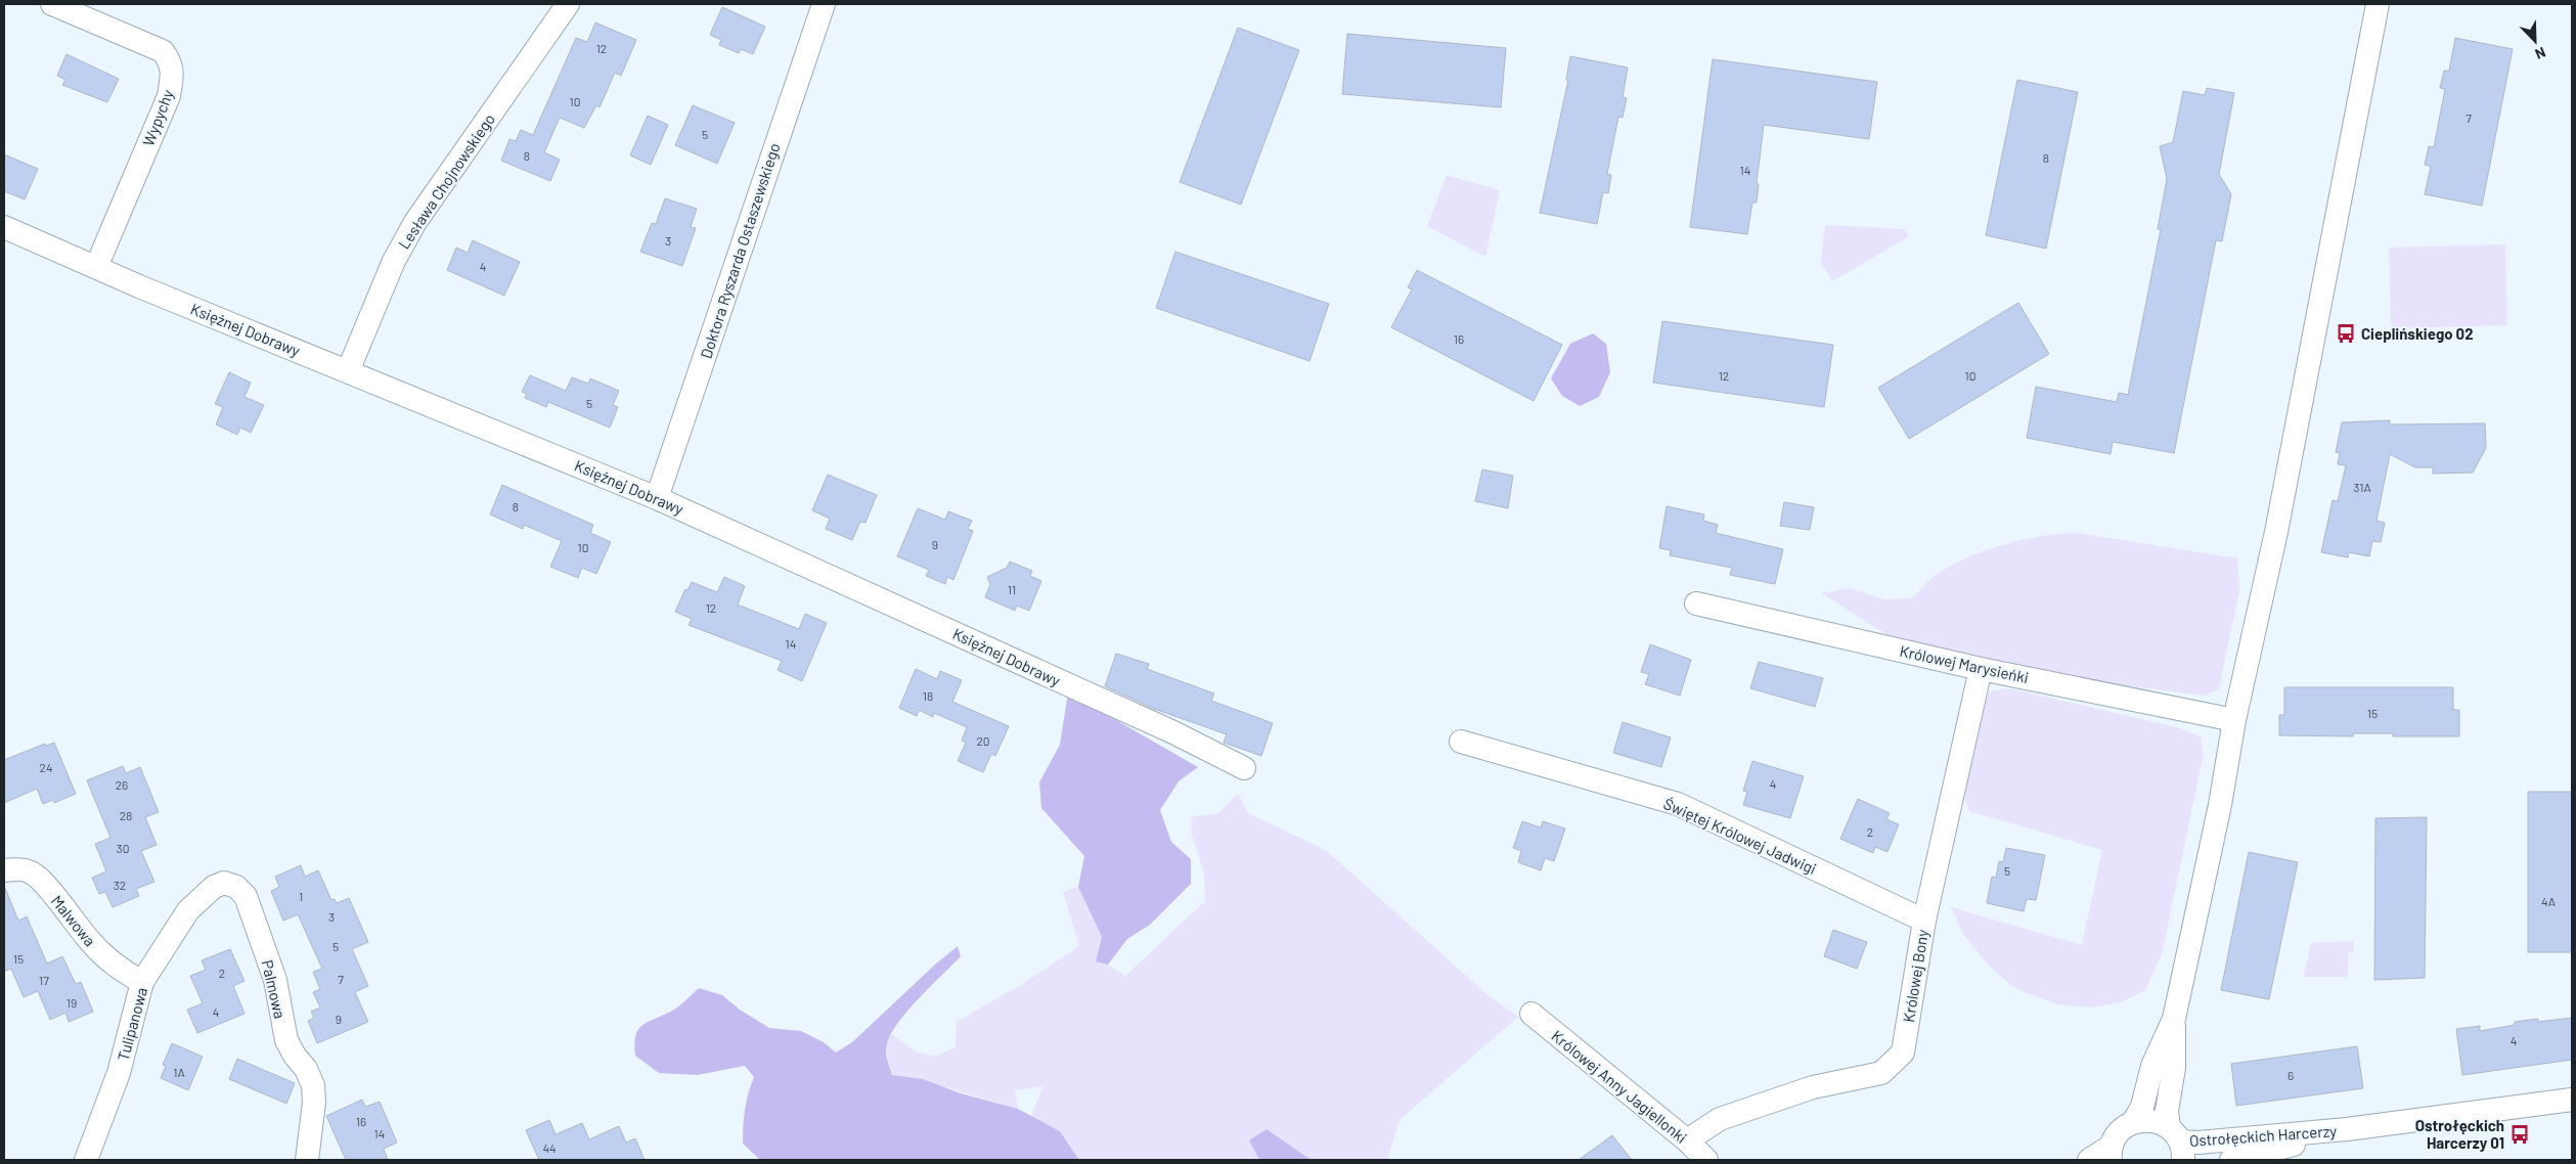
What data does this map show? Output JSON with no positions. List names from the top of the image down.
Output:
{
  "streets": {
    "street": [
      "Wypychy",
      "Lesława Chojnowskiego",
      "Doktora Ryszarda Ostaszewskiego",
      "Księżnej Dobrawy",
      "Królowej Marysieńki",
      "Świętej Królowej Jadwigi",
      "Malwowa",
      "Królowej Bony",
      "Palmowa",
      "Tulipanowa",
      "Królowej Anny Jagiellonki",
      "Ostrołęckich Harcerzy"
    ]
  },
  "crossings": [
    ["Wypychy", "Księżnej Dobrawy"],
    ["Lesława Chojnowskiego", "Księżnej Dobrawy"],
    ["Doktora Ryszarda Ostaszewskiego", "Księżnej Dobrawy"],
    ["Królowej Marysieńki", "Królowej Bony"],
    ["Świętej Królowej Jadwigi", "Królowej Bony"],
    ["Malwowa", "Tulipanowa"],
    ["Królowej Bony", "Królowej Anny Jagiellonki"],
    ["Palmowa", "Tulipanowa"]
  ],
  "places": {
    "bus stop": ["Cieplińskiego 02", "Ostrołęckich Harcerzy 01"]
  },
  "house_numbers": [
    "12",
    "10",
    "7",
    "5",
    "8",
    "8",
    "14",
    "3",
    "4",
    "16",
    "12",
    "10",
    "5",
    "31A",
    "8",
    "9",
    "10",
    "11",
    "12",
    "14",
    "18",
    "15",
    "20",
    "24",
    "4",
    "26",
    "28",
    "2",
    "30",
    "5",
    "32",
    "1",
    "4A",
    "3",
    "5",
    "15",
    "2",
    "7",
    "17",
    "19",
    "4",
    "9",
    "4",
    "1A",
    "6",
    "16",
    "14",
    "44"
  ],
  "north": "bottom right"
}
